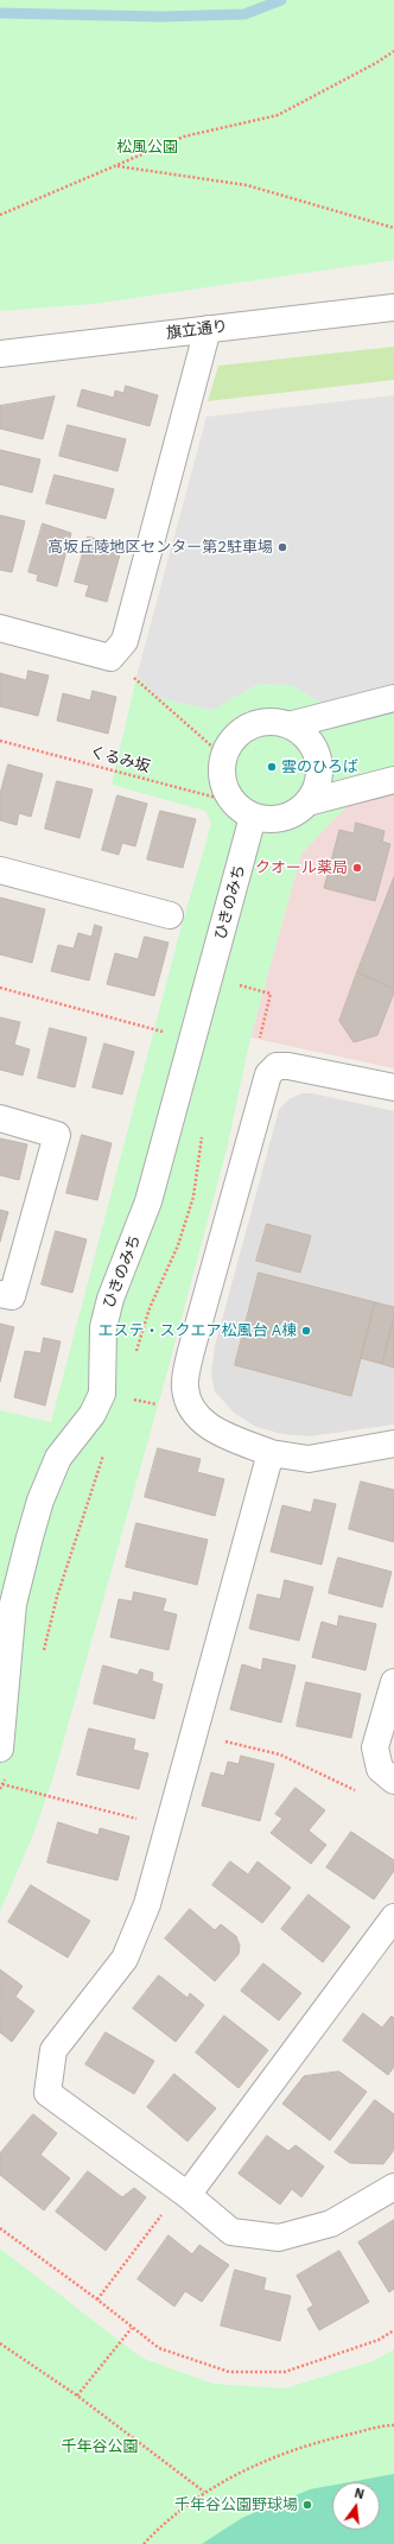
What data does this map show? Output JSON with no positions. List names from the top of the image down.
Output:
{
  "streets": {
    "street": ["旗立通り", "ひきのみち"],
    "path": ["くるみ坂"]
  },
  "crossings": [
    ["くるみ坂", "ひきのみち"]
  ],
  "parks": ["松風公園", "千年谷公園"],
  "places": [
    "高坂丘陵地区センター第2駐車場",
    "雲のひろば",
    "クオール薬局",
    "エステ・スクエア松風台 A棟",
    "千年谷公園野球場"
  ],
  "north": "top"
}
